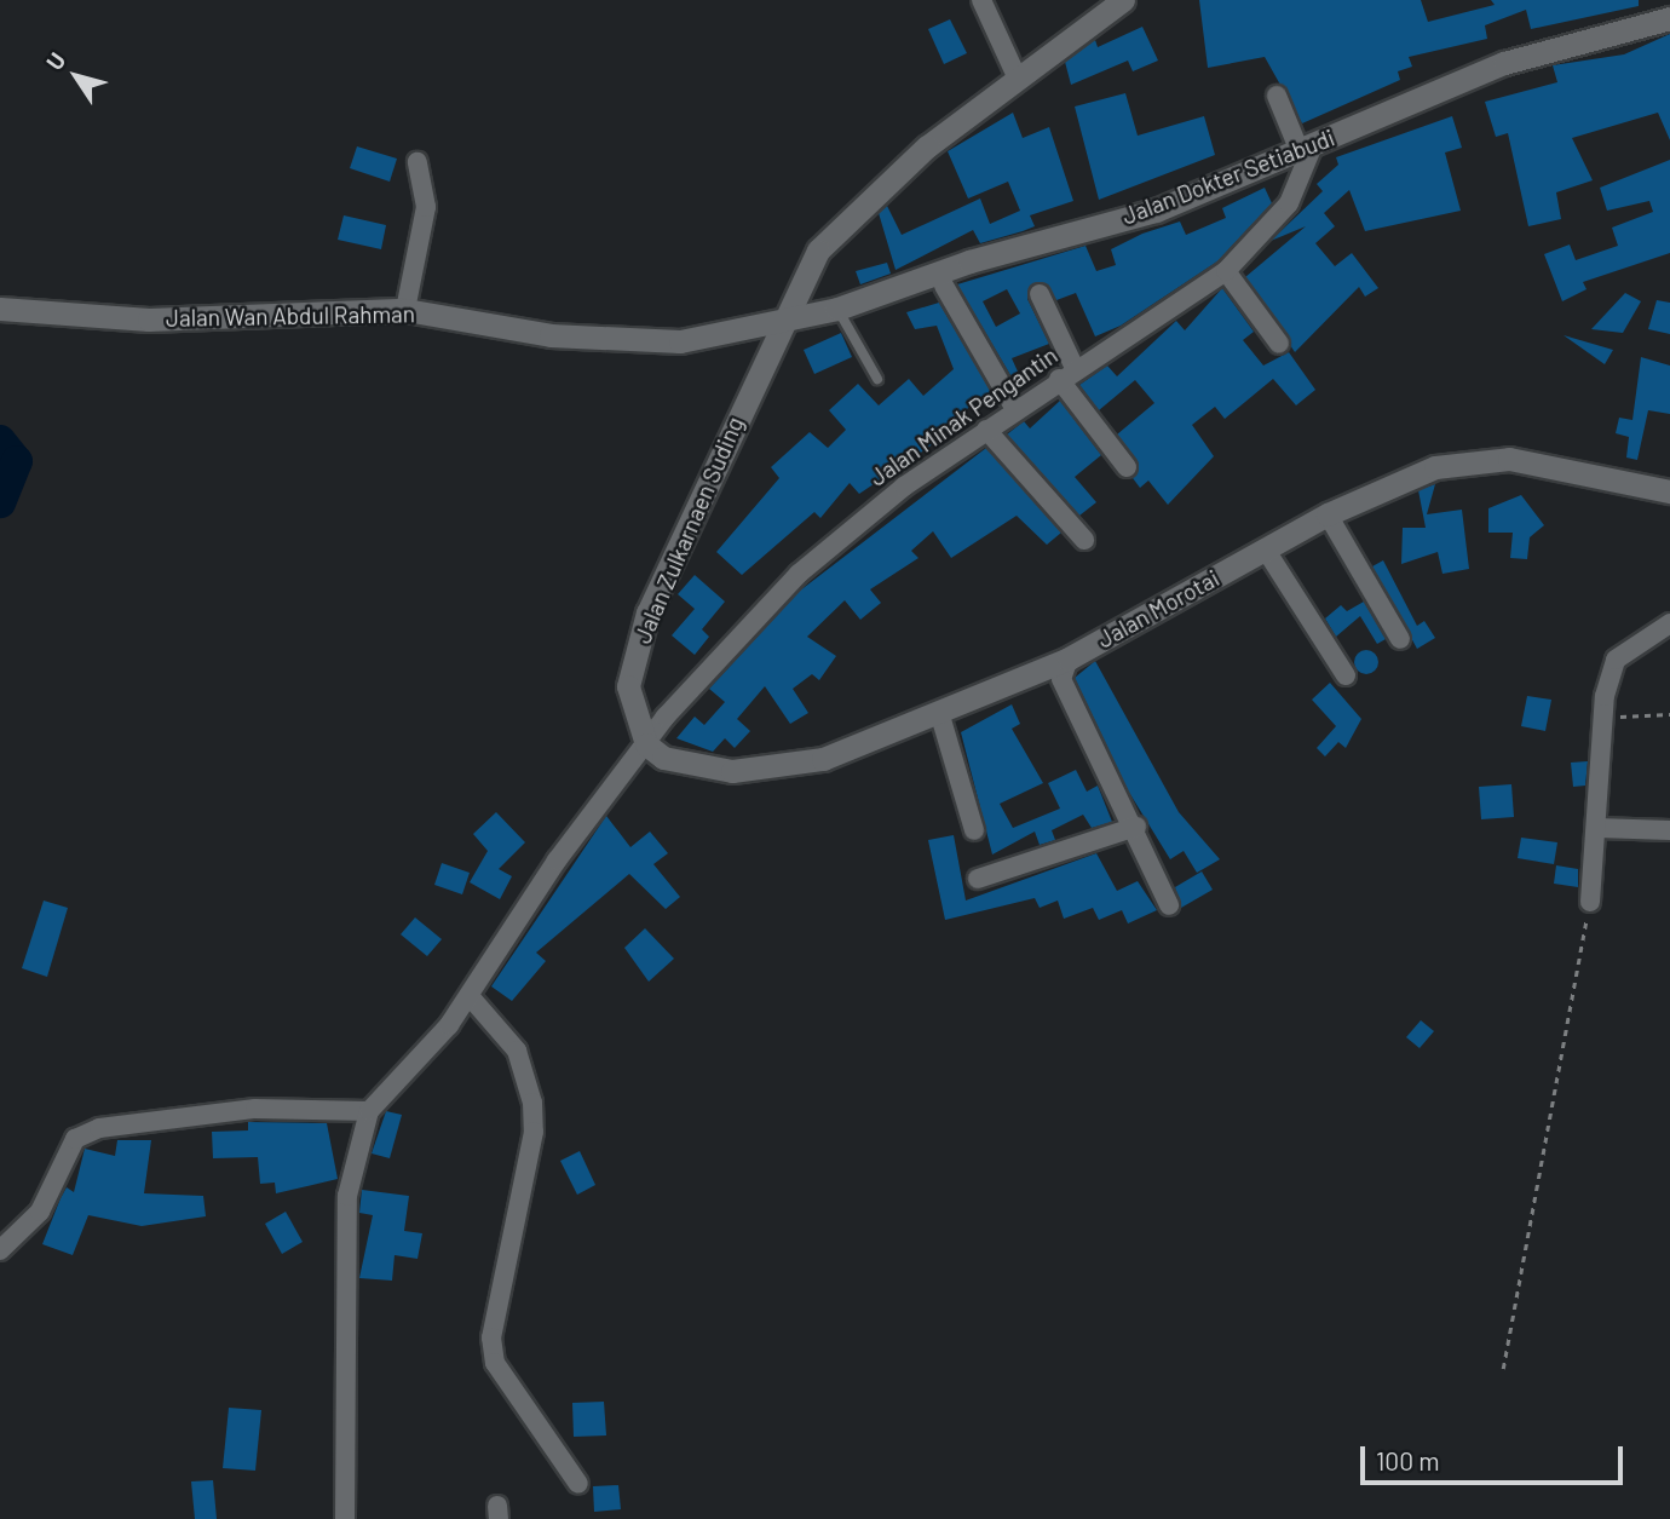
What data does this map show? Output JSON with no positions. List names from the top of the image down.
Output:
{
  "streets": {
    "street": [
      "Jalan Dokter Setiabudi",
      "Jalan Wan Abdul Rahman",
      "Jalan Minak Pengantin",
      "Jalan Zulkarnaen Suding",
      "Jalan Morotai"
    ]
  },
  "crossings": [
    ["Jalan Dokter Setiabudi", "Jalan Wan Abdul Rahman"],
    ["Jalan Dokter Setiabudi", "Jalan Minak Pengantin"],
    ["Jalan Dokter Setiabudi", "Jalan Zulkarnaen Suding"],
    ["Jalan Wan Abdul Rahman", "Jalan Zulkarnaen Suding"],
    ["Jalan Minak Pengantin", "Jalan Zulkarnaen Suding"],
    ["Jalan Minak Pengantin", "Jalan Morotai"],
    ["Jalan Zulkarnaen Suding", "Jalan Morotai"]
  ],
  "scale_bar": "100 m",
  "north": "top left"
}
